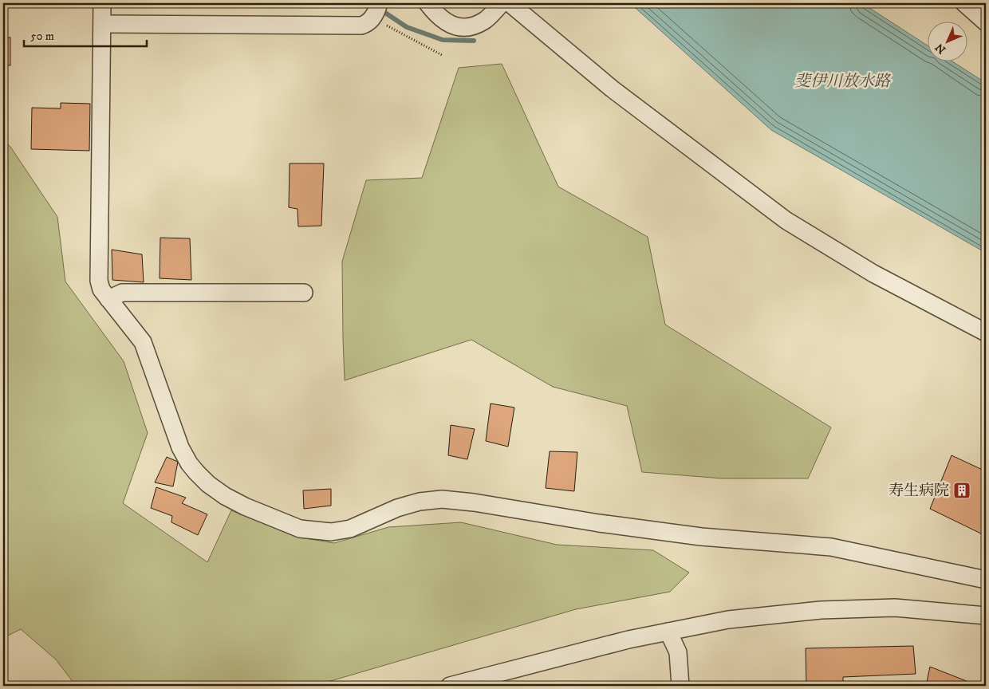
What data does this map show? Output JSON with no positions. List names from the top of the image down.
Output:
{
  "water": ["斐伊川放水路"],
  "places": {
    "building": ["寿生病院"]
  },
  "scale_bar": "50 m",
  "north": "bottom left"
}
